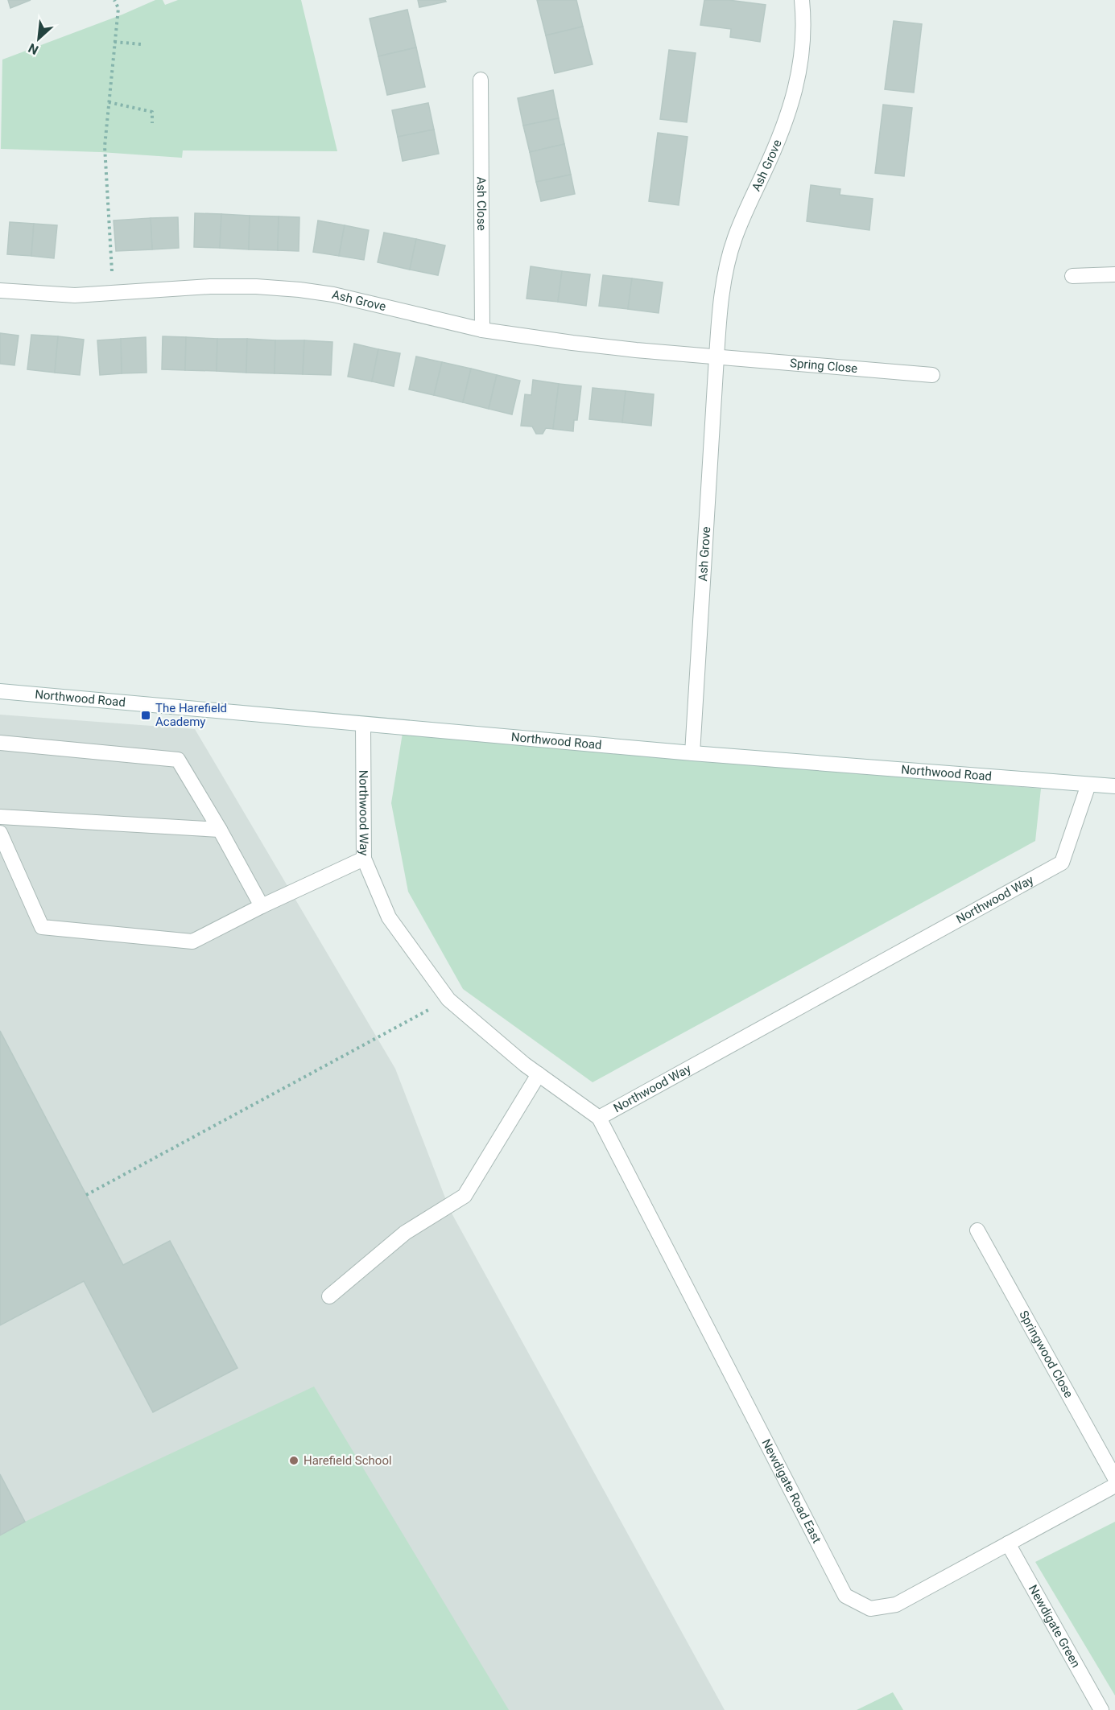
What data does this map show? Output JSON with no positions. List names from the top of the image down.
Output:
{
  "streets": {
    "street": [
      "Ash Grove",
      "Ash Close",
      "Spring Close",
      "Northwood Road",
      "Northwood Way",
      "Springwood Close",
      "Newdigate Road East",
      "Newdigate Green"
    ]
  },
  "crossings": [
    ["Ash Grove", "Ash Close"],
    ["Ash Grove", "Spring Close"],
    ["Ash Grove", "Northwood Road"],
    ["Northwood Road", "Northwood Way"],
    ["Northwood Way", "Newdigate Road East"],
    ["Newdigate Road East", "Newdigate Green"]
  ],
  "places": {
    "transit": ["The Harefield Academy"],
    "other": ["Harefield School"]
  },
  "north": "bottom left"
}
